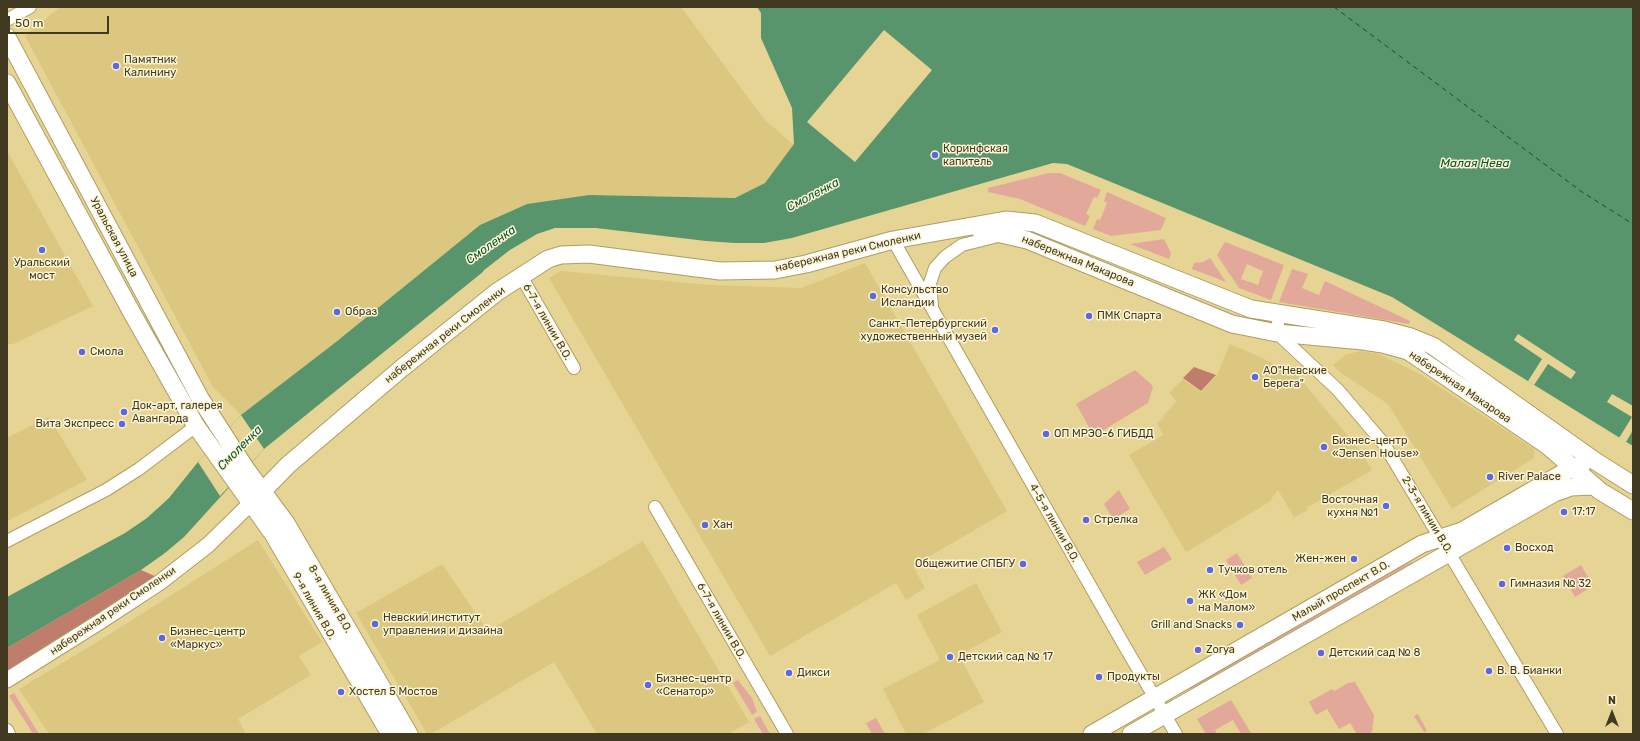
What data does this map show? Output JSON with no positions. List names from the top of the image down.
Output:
{
  "streets": {
    "main road": [
      "Уральская улица",
      "набережная реки Смоленки",
      "набережная Макарова",
      "Малый проспект В.О.",
      "8-я линия В.О.",
      "9-я линия В.О."
    ],
    "street": ["6-7-я линии В.О.", "2-3-я линии В.О.", "4-5-я линии В.О."]
  },
  "crossings": [
    ["Уральская улица", "8-я линия В.О."],
    ["набережная реки Смоленки", "набережная Макарова"],
    ["набережная реки Смоленки", "6-7-я линии В.О."],
    ["набережная реки Смоленки", "4-5-я линии В.О."],
    ["набережная реки Смоленки", "8-я линия В.О."],
    ["набережная реки Смоленки", "9-я линия В.О."],
    ["набережная Макарова", "2-3-я линии В.О."],
    ["набережная Макарова", "4-5-я линии В.О."],
    ["набережная Макарова", "Малый проспект В.О."],
    ["2-3-я линии В.О.", "Малый проспект В.О."],
    ["4-5-я линии В.О.", "Малый проспект В.О."],
    ["8-я линия В.О.", "9-я линия В.О."]
  ],
  "water": ["Малая Нева", "Смоленка"],
  "places": [
    "Памятник Калинину",
    "Коринфская капитель",
    "Уральский мост",
    "Консульство Исландии",
    "Образ",
    "ПМК Спарта",
    "Санкт-Петербургский художественный музей",
    "Смола",
    "АО\"Невские Берега\"",
    "Док-арт, галерея Авангарда",
    "Вита Экспресс",
    "ОП МРЭО-6 ГИБДД",
    "Бизнес-центр «Jensen House»",
    "River Palace",
    "Восточная кухня №1",
    "17:17",
    "Стрелка",
    "Хан",
    "Восход",
    "Жен-жен",
    "Общежитие СПБГУ",
    "Тучков отель",
    "Гимназия № 32",
    "ЖК «Дом на Малом»",
    "Невский институт управления и дизайна",
    "Grill and Snacks",
    "Бизнес-центр «Маркус»",
    "Zorya",
    "Детский сад № 8",
    "Детский сад № 17",
    "В. В. Бианки",
    "Дикси",
    "Продукты",
    "Бизнес-центр «Сенатор»",
    "Хостел 5 Мостов"
  ],
  "scale_bar": "50 m",
  "north": "top"
}
